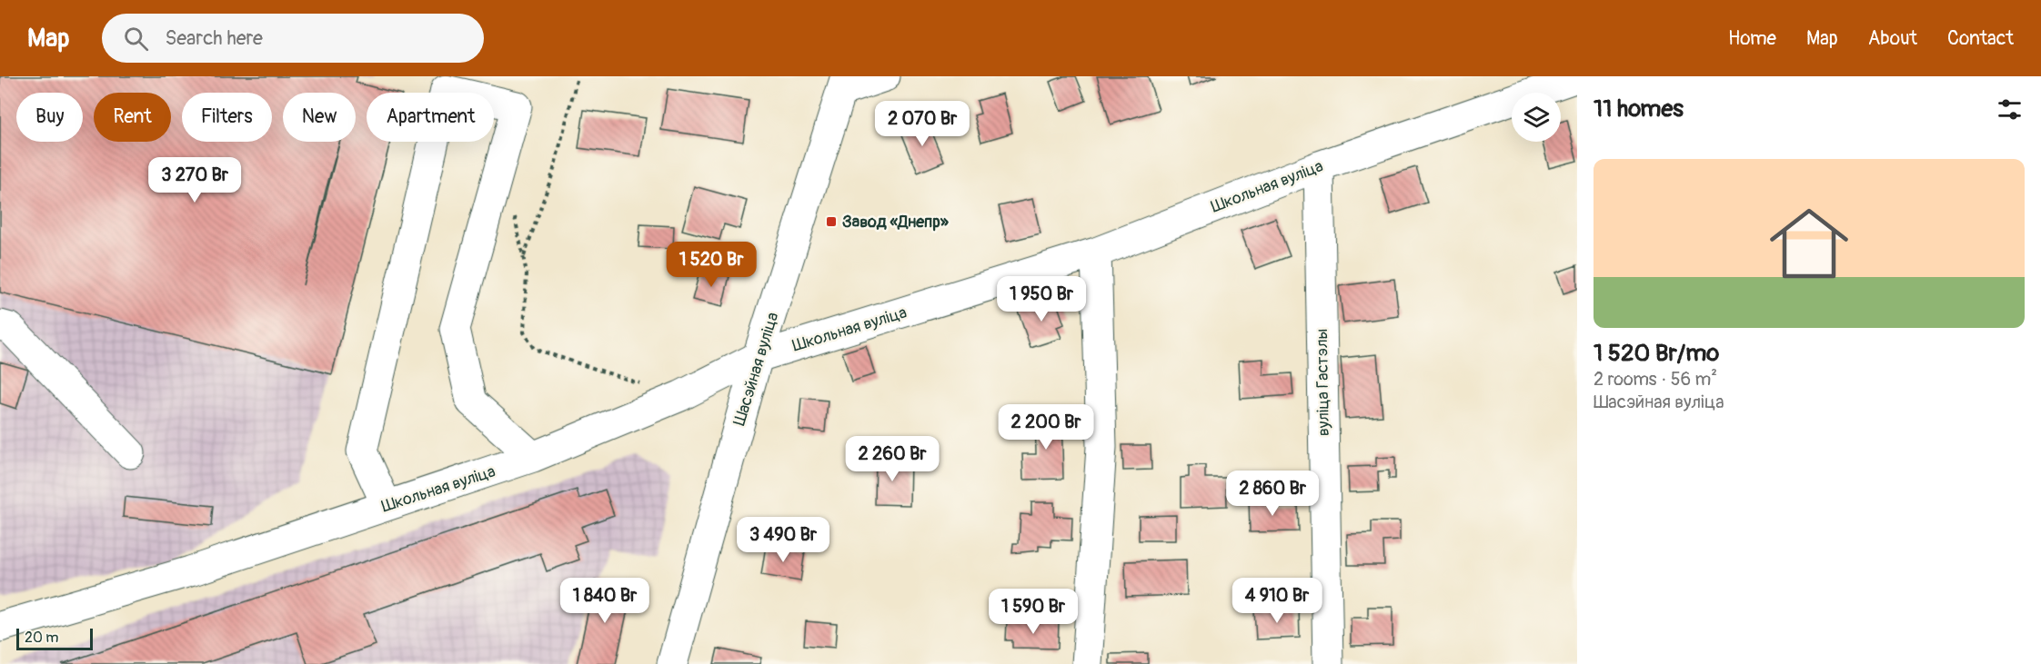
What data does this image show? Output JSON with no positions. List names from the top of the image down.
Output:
{
  "streets": {
    "street": ["Школьная вуліца", "Шасэйная вуліца", "вуліца Гастэлы"]
  },
  "crossings": [
    ["Школьная вуліца", "Шасэйная вуліца"],
    ["Школьная вуліца", "вуліца Гастэлы"]
  ],
  "places": {
    "transit": ["Завод «Днепр»"]
  },
  "scale_bar": "20 m",
  "page": {
    "header": "Map",
    "search": "Search here",
    "nav": [
      "Home",
      "Map",
      "About",
      "Contact"
    ],
    "heading": "11 homes",
    "chip": [
      "Buy",
      "Rent",
      "Filters",
      "New",
      "Apartment"
    ],
    "price": [
      "2 070 Br",
      "3 270 Br",
      "1 520 Br",
      "1 950 Br",
      "2 200 Br",
      "2 260 Br",
      "2 860 Br",
      "3 490 Br",
      "1 840 Br",
      "4 910 Br",
      "1 590 Br"
    ],
    "list": [
      {
        "name": "1 520 Br/mo",
        "note": "2 rooms · 56 m² · Шасэйная вуліца"
      }
    ],
    "scale": "20 m"
  }
}
